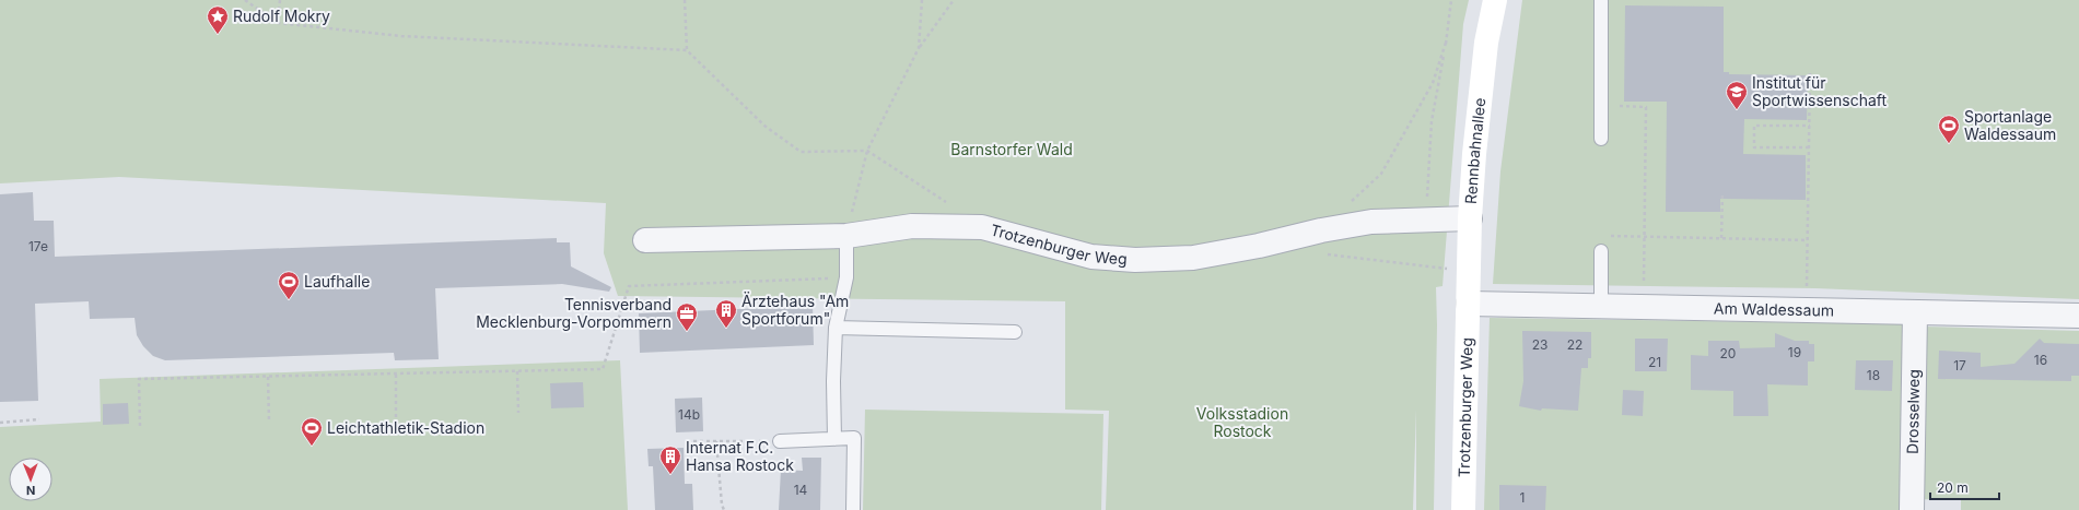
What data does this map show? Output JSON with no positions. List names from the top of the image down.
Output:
{
  "streets": {
    "street": [
      "Rennbahnallee",
      "Trotzenburger Weg",
      "Am Waldessaum",
      "Drosselweg"
    ]
  },
  "crossings": [
    ["Rennbahnallee", "Trotzenburger Weg"],
    ["Rennbahnallee", "Am Waldessaum"],
    ["Trotzenburger Weg", "Am Waldessaum"],
    ["Am Waldessaum", "Drosselweg"]
  ],
  "parks": ["Barnstorfer Wald", "Volksstadion Rostock"],
  "places": {
    "place": ["Rudolf Mokry"],
    "school or university": ["Institut für Sportwissenschaft"],
    "sports": ["Sportanlage Waldessaum", "Laufhalle", "Leichtathletik-Stadion"],
    "building": ["Ärztehaus \"Am Sportforum\"", "Internat F.C. Hansa Rostock"],
    "office": ["Tennisverband Mecklenburg-Vorpommern"]
  },
  "house_numbers": [
    "17e",
    "23",
    "22",
    "19",
    "20",
    "16",
    "21",
    "17",
    "18",
    "14b",
    "14",
    "1"
  ],
  "scale_bar": "20 m",
  "north": "bottom"
}
